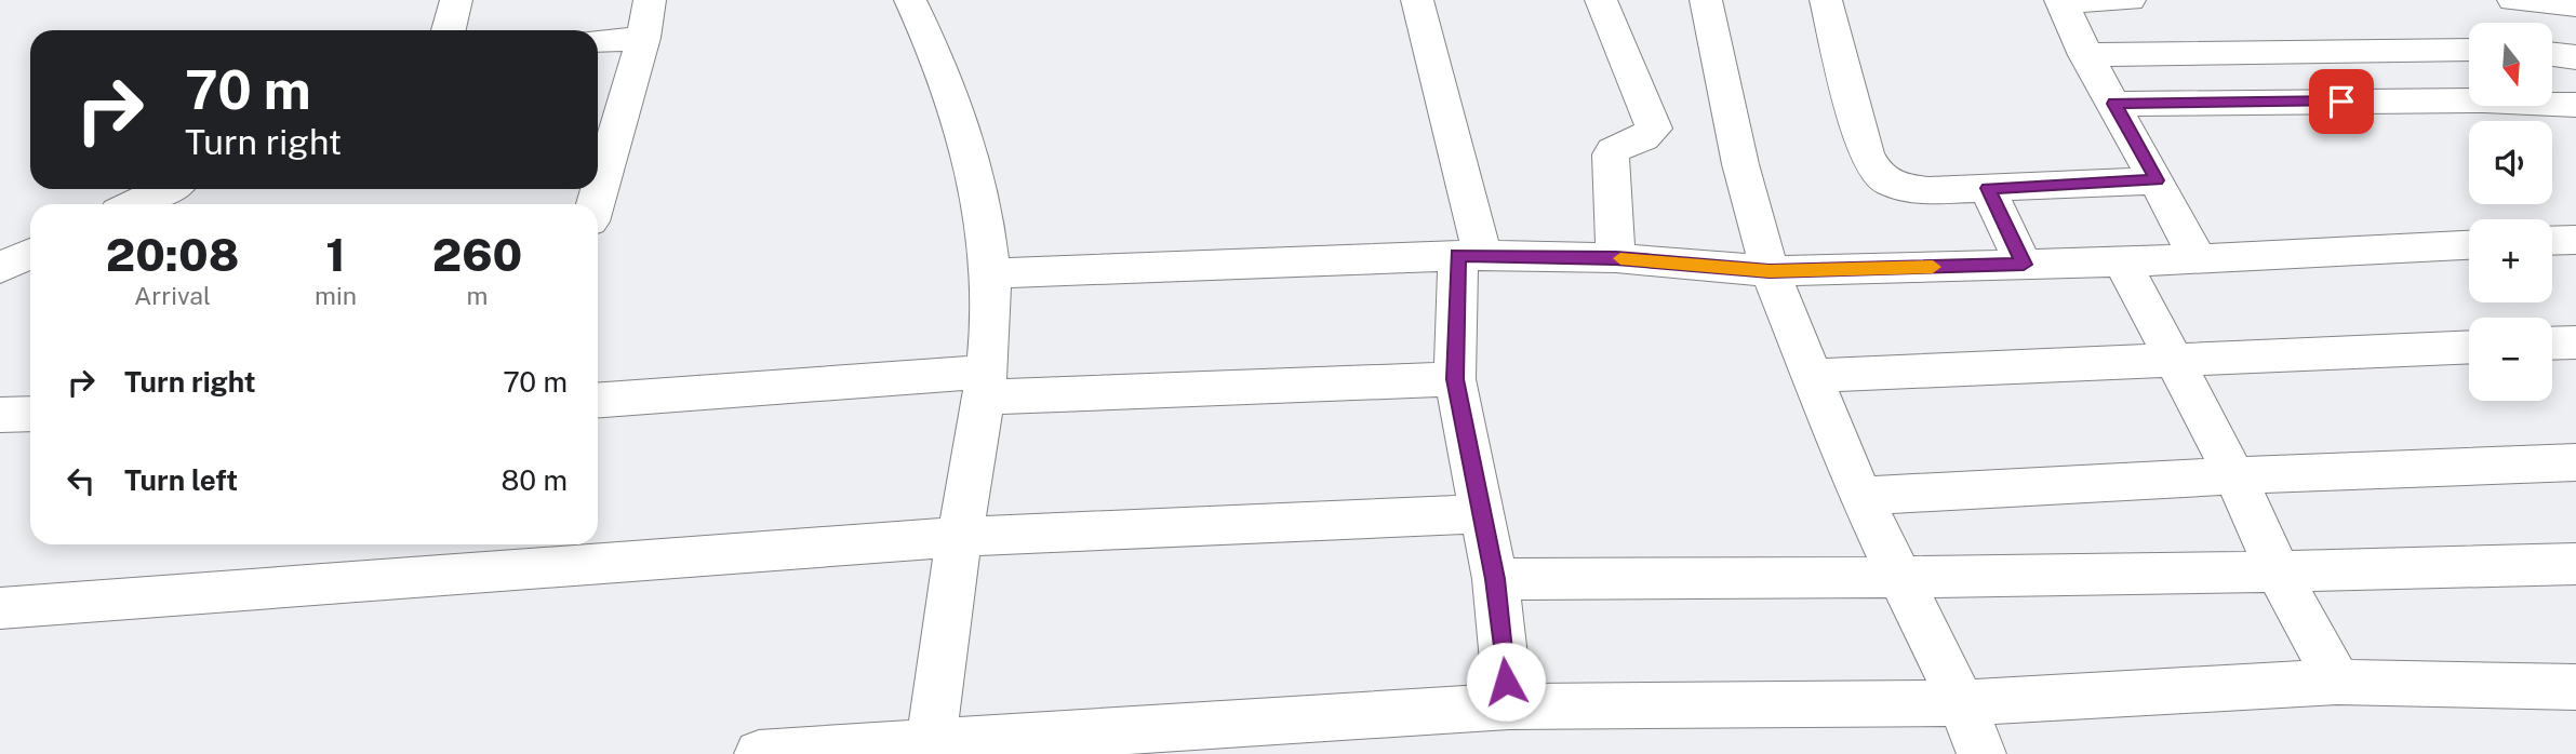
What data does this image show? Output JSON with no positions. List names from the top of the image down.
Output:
{
  "north": "bottom",
  "page": {
    "map_buttons": ["+", "−"],
    "turn": ["70 m", "Turn right"],
    "eta": [
      "20:08",
      "Arrival",
      "1",
      "min",
      "260",
      "m"
    ],
    "list": [
      {
        "name": "Turn right",
        "value": "70 m"
      },
      {
        "name": "Turn left",
        "value": "80 m"
      }
    ]
  }
}
